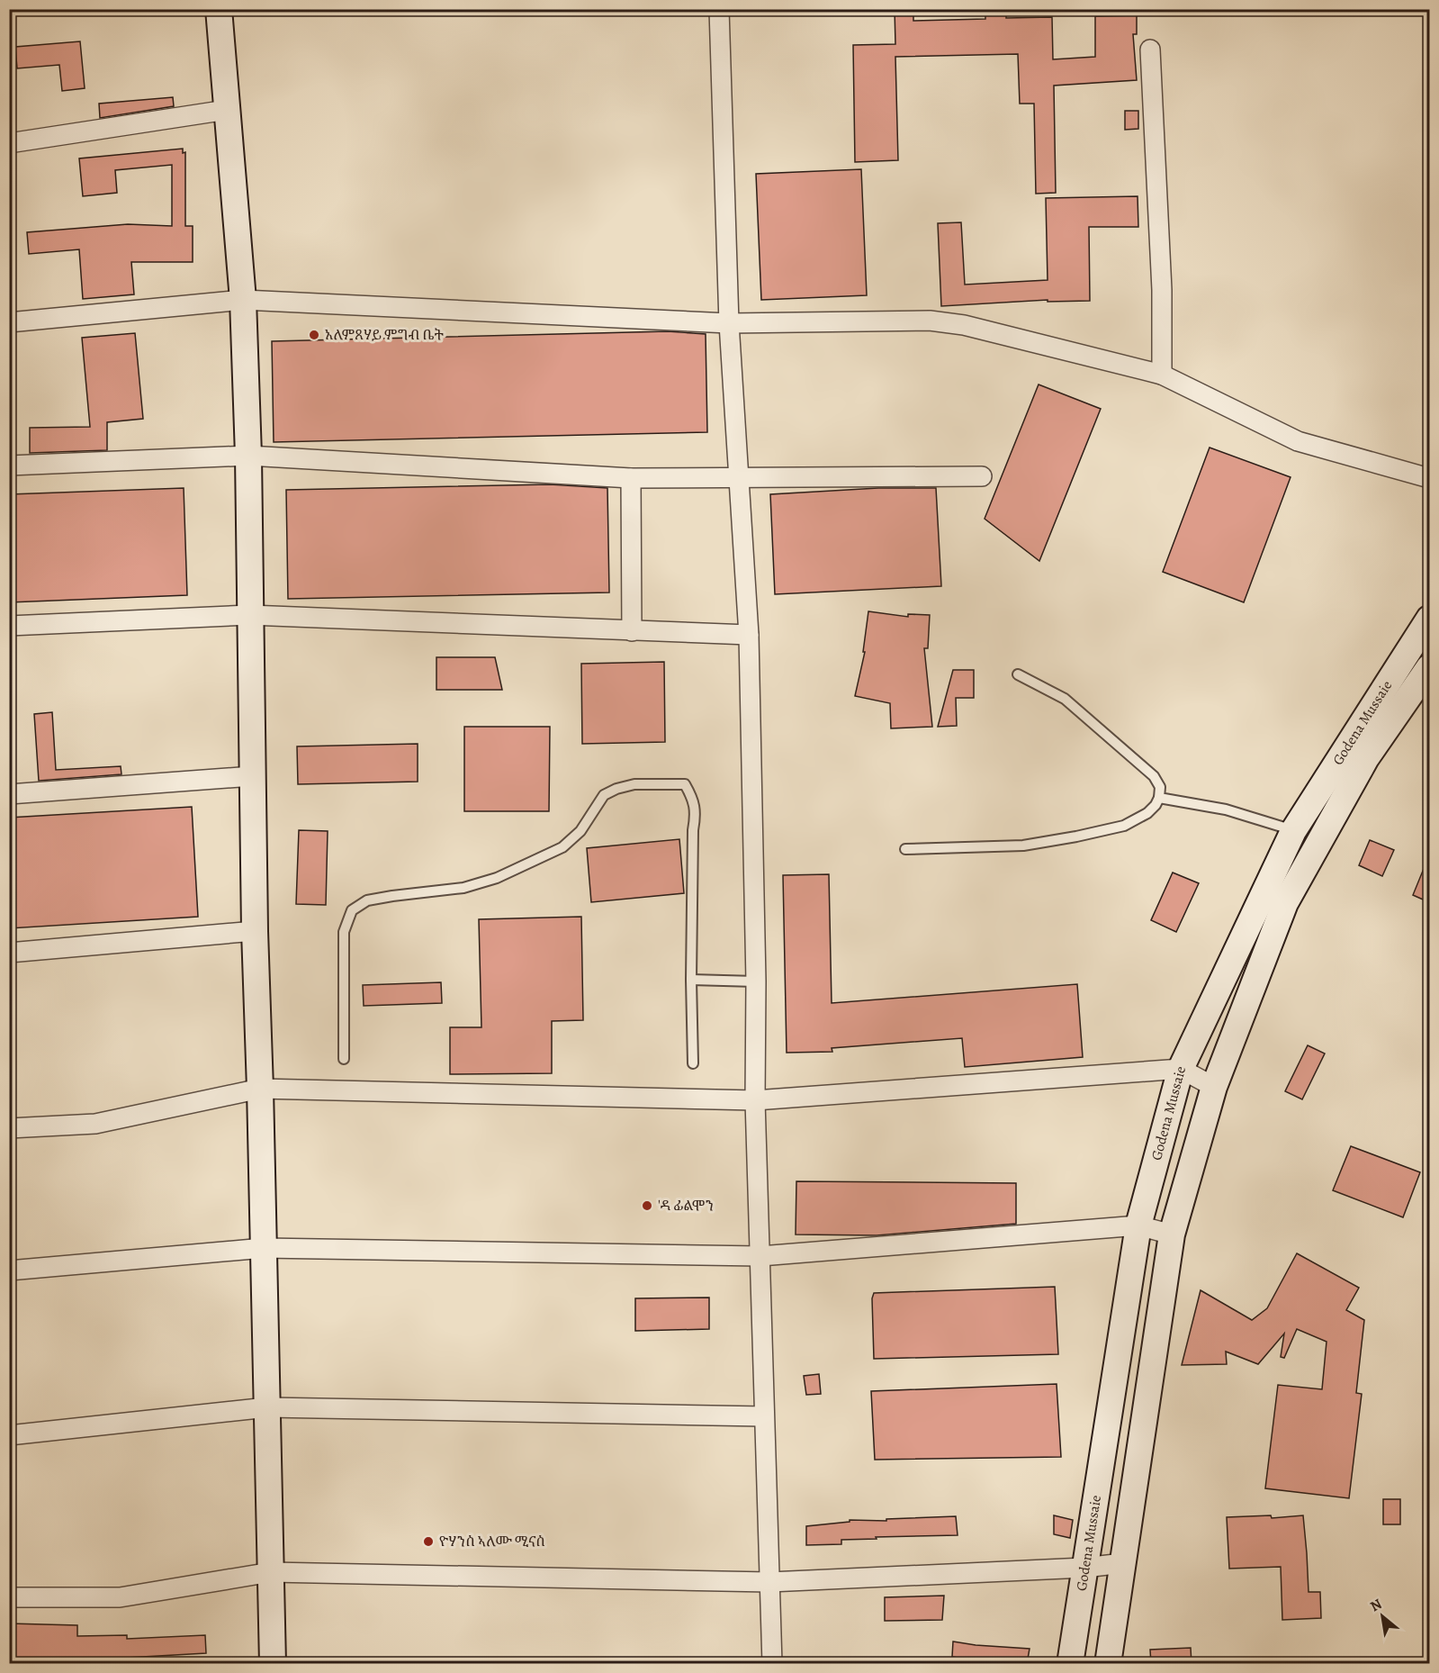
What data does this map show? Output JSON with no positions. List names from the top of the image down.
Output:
{
  "streets": {
    "street": ["Godena Mussaie"]
  },
  "places": ["አለምጸሃይ ምግብ ቤት", "'ዳ ፊልሞን", "ዮሃንስ ኣለሙ ሚናስ"],
  "north": "top left"
}
